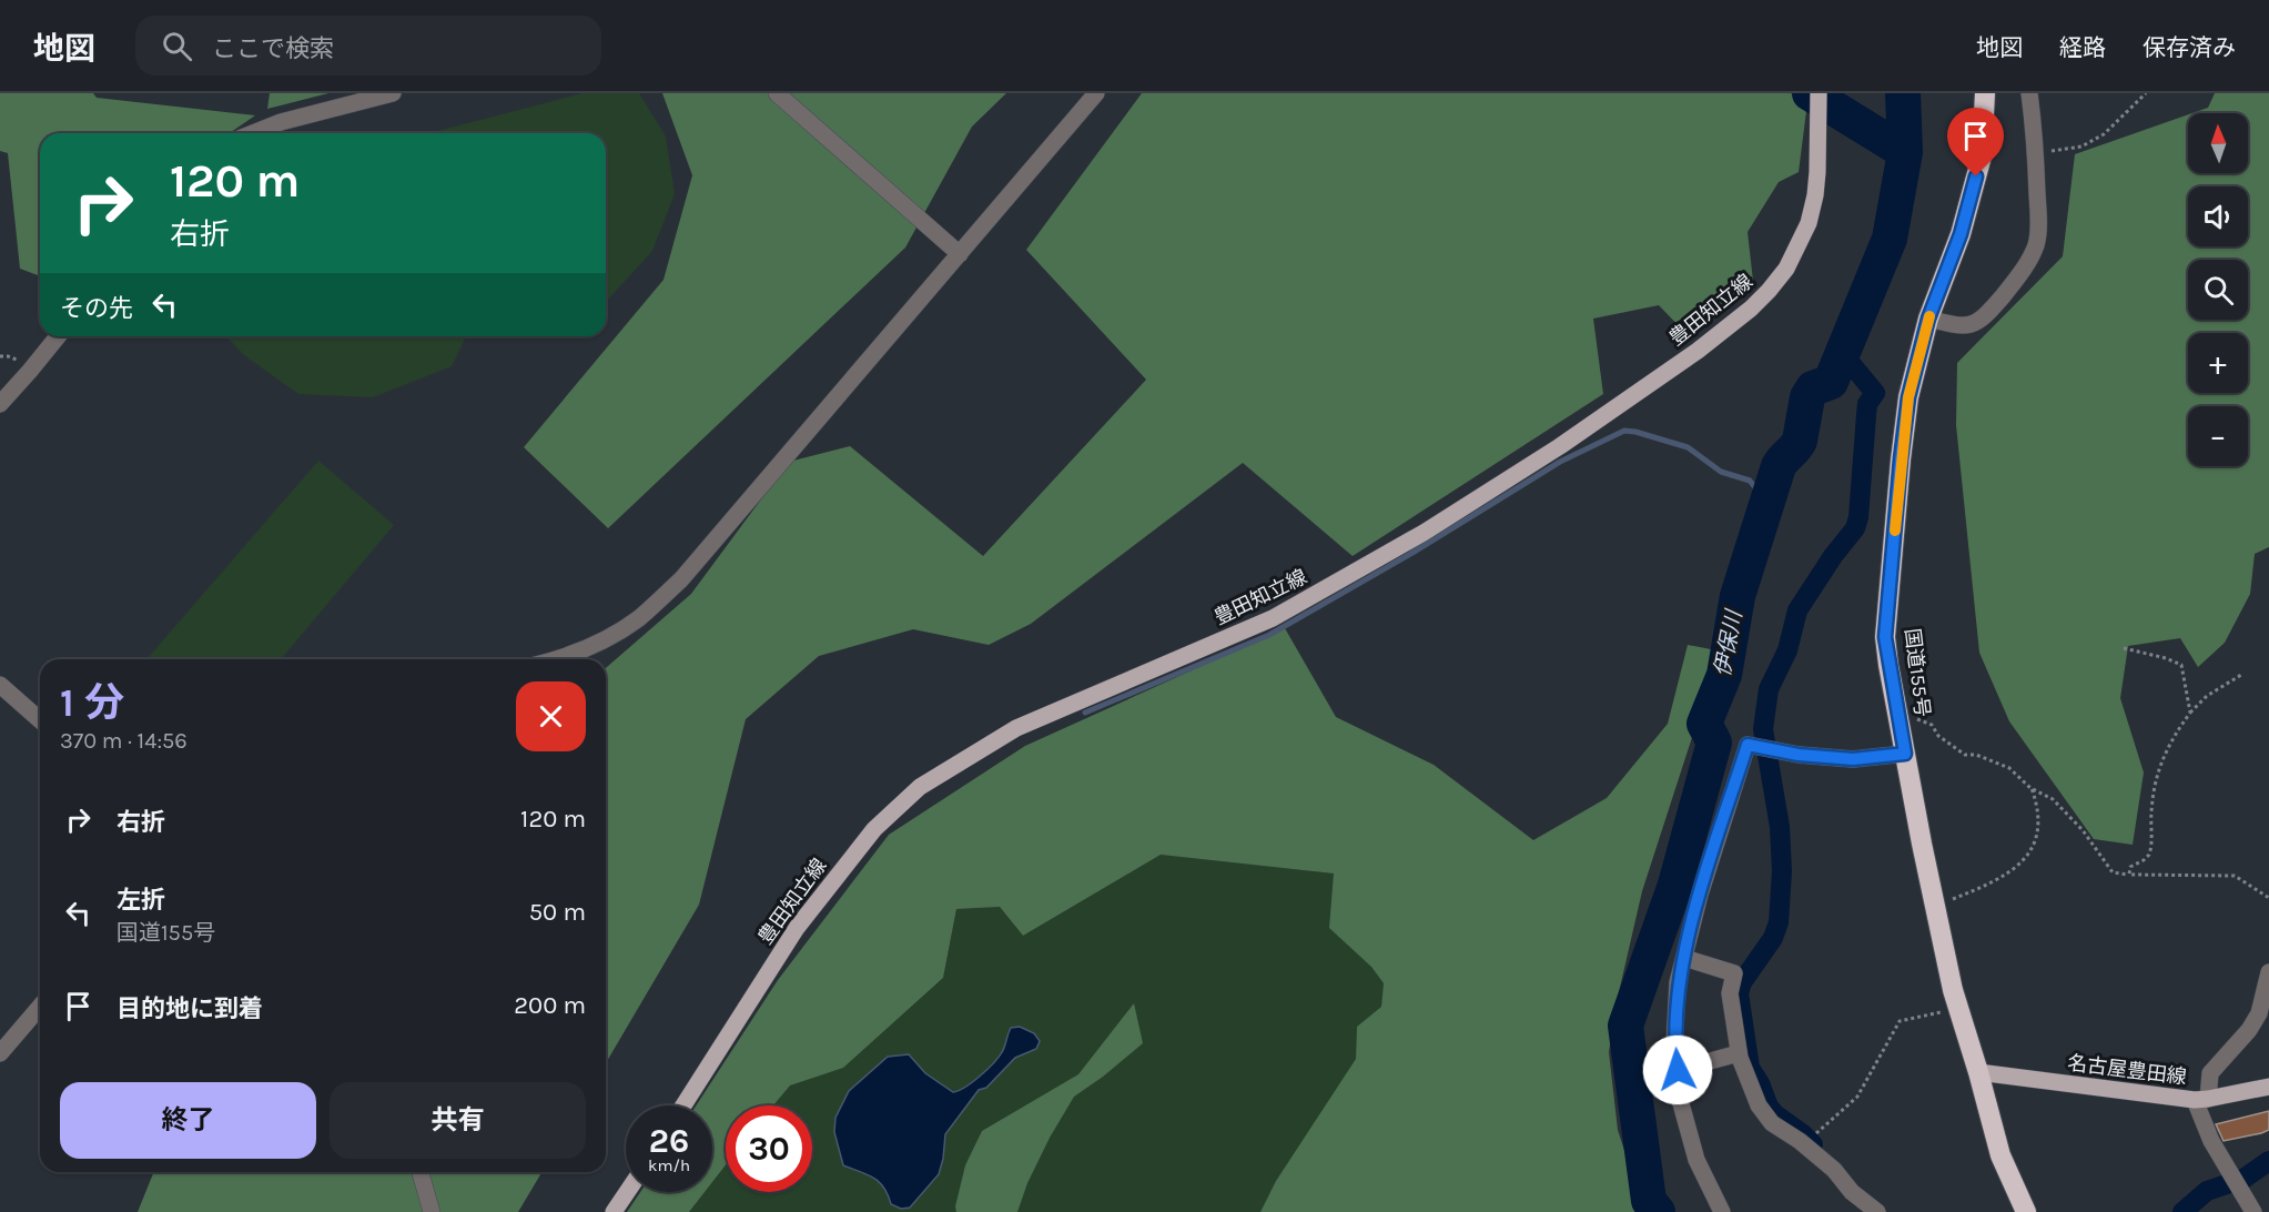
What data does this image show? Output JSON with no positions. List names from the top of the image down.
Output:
{
  "streets": {
    "highway": ["国道155号"],
    "main road": ["豊田知立線", "名古屋豊田線"]
  },
  "crossings": [
    ["国道155号", "名古屋豊田線"]
  ],
  "water": ["伊保川"],
  "north": "top",
  "page": {
    "header": "地図",
    "search": "ここで検索",
    "nav": ["地図", "経路", "保存済み"],
    "map_buttons": ["+", "−"],
    "turn": ["120 m", "右折"],
    "then": "その先",
    "heading": ["1 分", "370 m · 14:56"],
    "list": [
      {
        "name": "右折",
        "value": "120 m"
      },
      {
        "name": "左折",
        "note": "国道155号",
        "value": "50 m"
      },
      {
        "name": "目的地に到着",
        "value": "200 m"
      }
    ],
    "buttons": ["終了", "共有"],
    "speed": "26 km/h",
    "limit": "30"
  }
}
